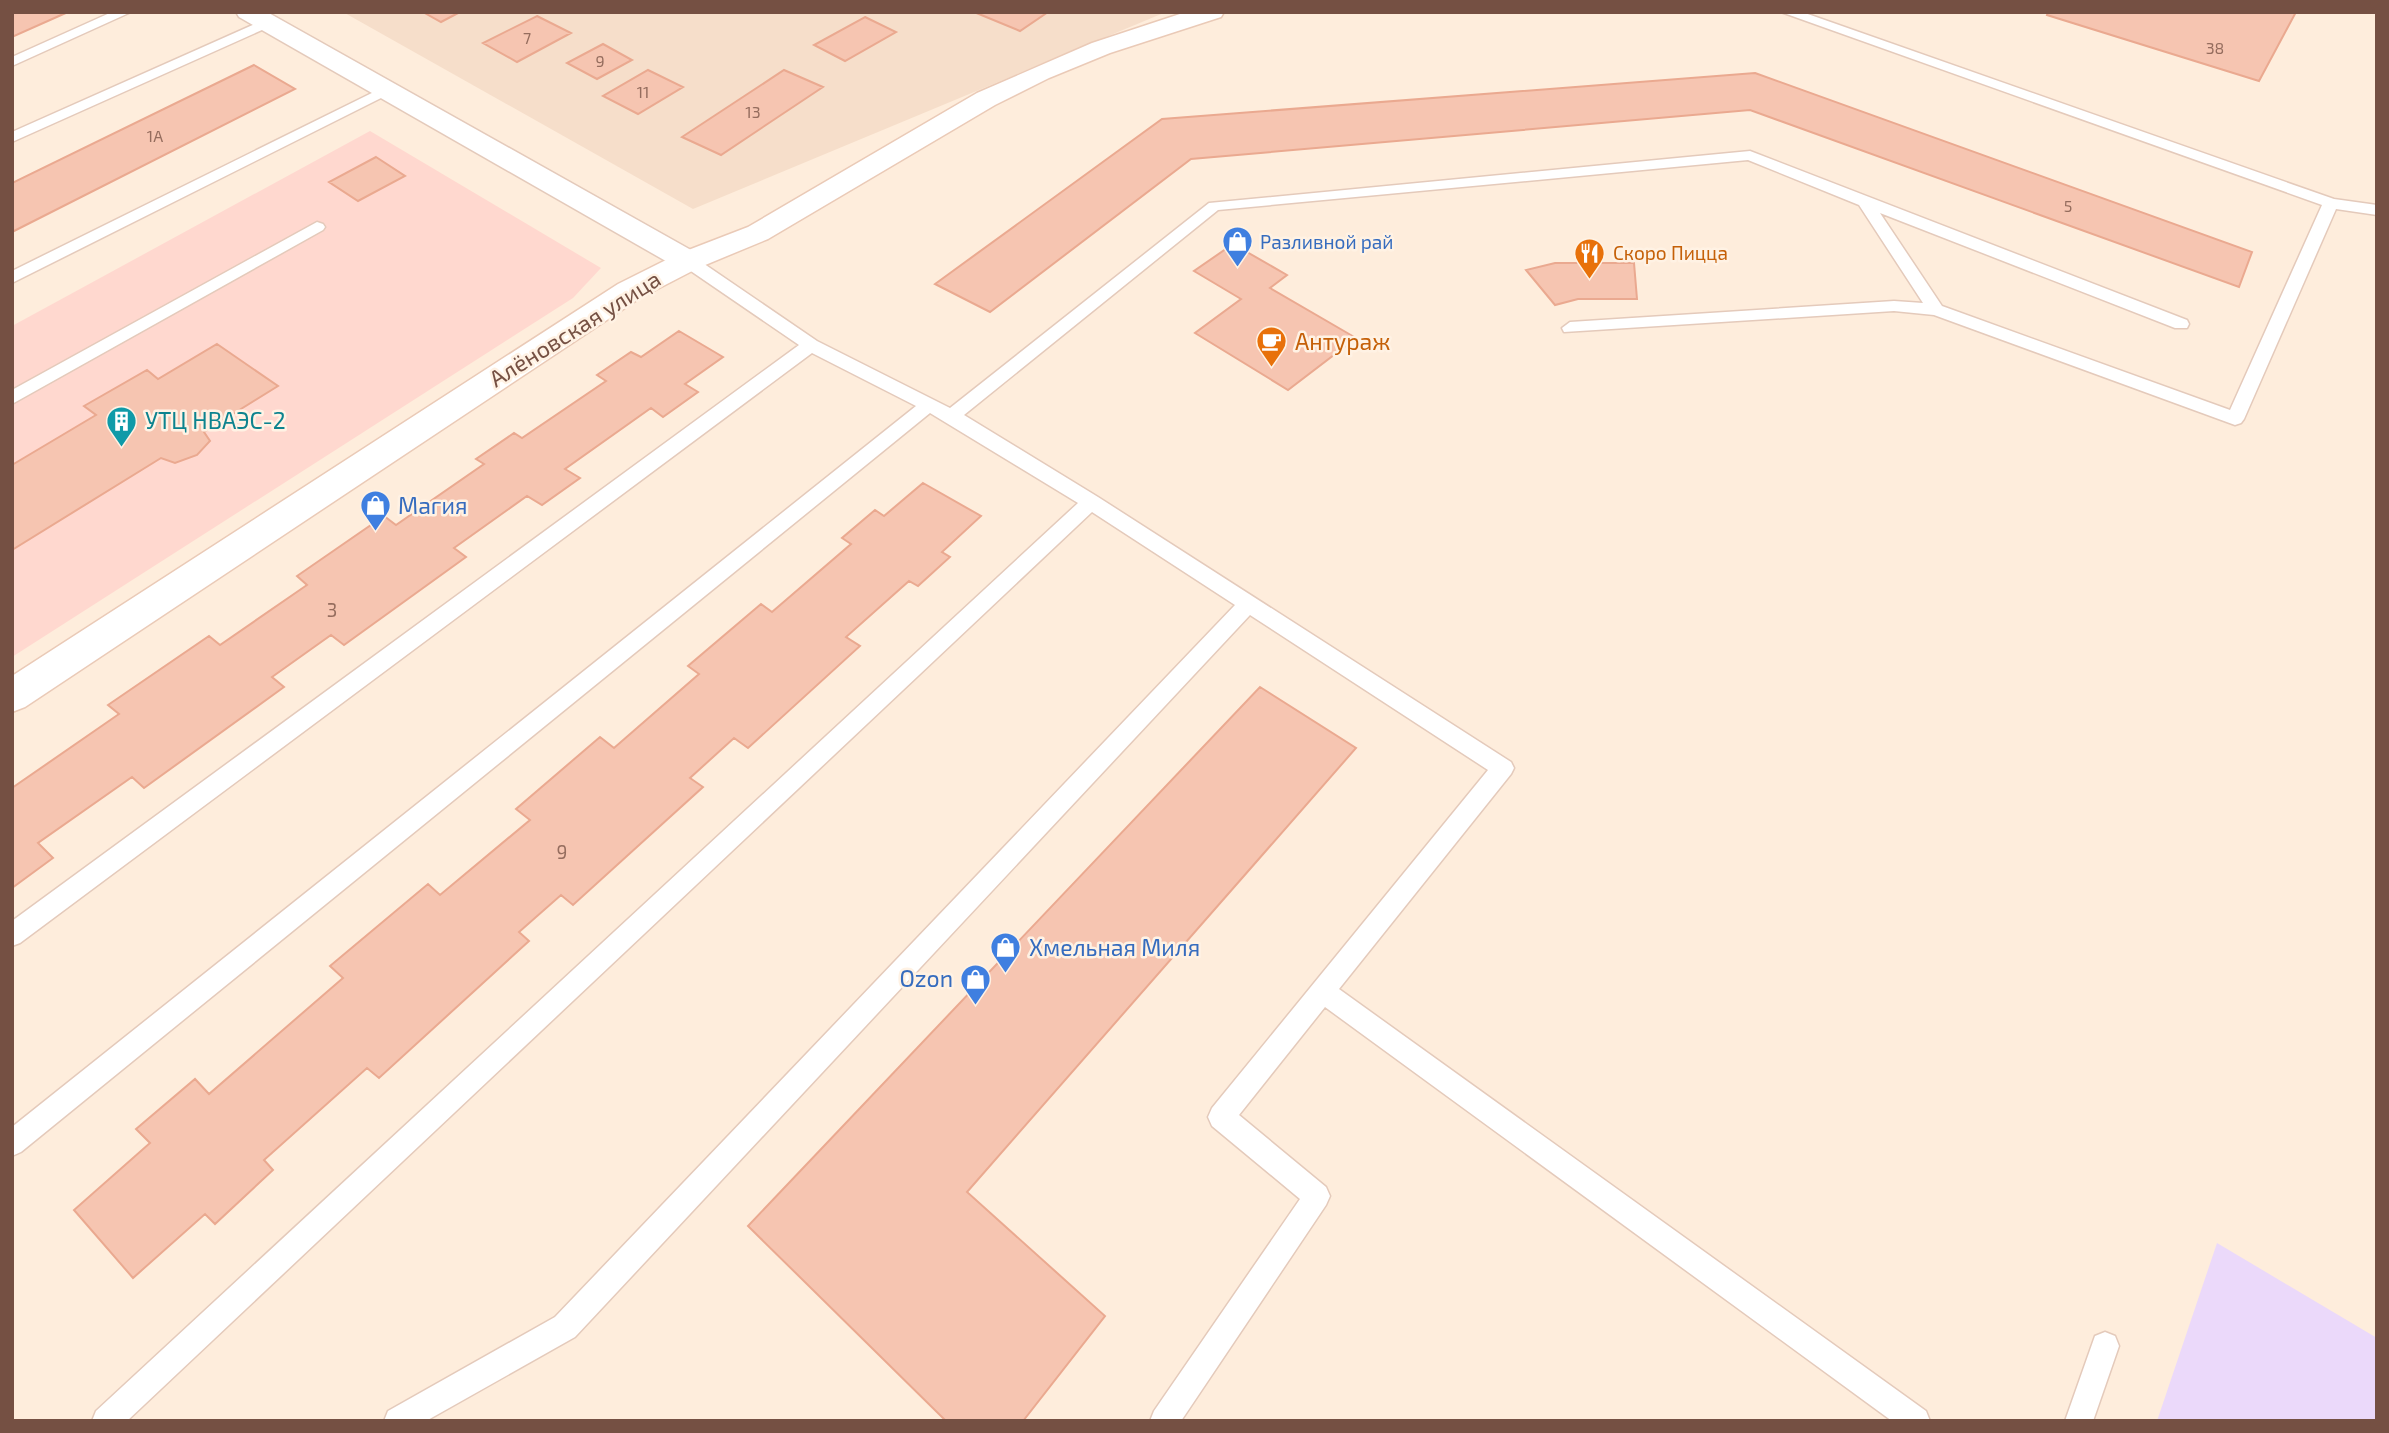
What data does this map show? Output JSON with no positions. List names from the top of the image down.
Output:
{
  "streets": {
    "street": ["Алёновская улица"]
  },
  "places": {
    "shop": [
      "Разливной рай",
      "Магия",
      "Хмельная Миля",
      "Ozon"
    ],
    "restaurant": ["Скоро Пицца"],
    "cafe": ["Антураж"],
    "building": ["УТЦ НВАЭС-2"]
  },
  "house_numbers": [
    "7",
    "38",
    "9",
    "11",
    "13",
    "1А",
    "5",
    "3",
    "9"
  ]
}
